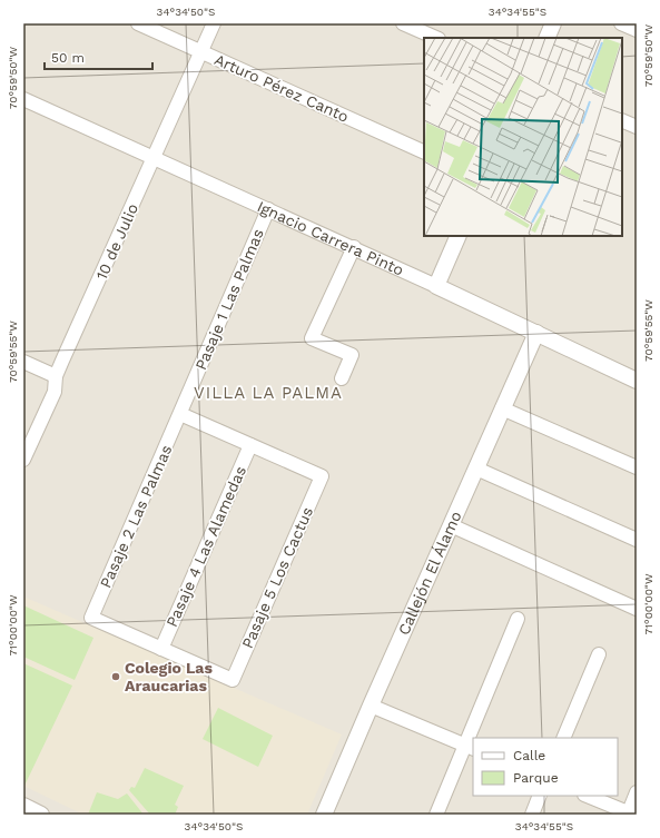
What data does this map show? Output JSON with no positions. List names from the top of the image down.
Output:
{
  "streets": {
    "street": [
      "Arturo Pérez Canto",
      "Ignacio Carrera Pinto",
      "10 de Julio",
      "Pasaje 1 Las Palmas",
      "Pasaje 2 Las Palmas",
      "Pasaje 4 Las Alamedas",
      "Callejón El Álamo",
      "Pasaje 5 Los Cactus"
    ]
  },
  "crossings": [
    ["Arturo Pérez Canto", "10 de Julio"],
    ["Ignacio Carrera Pinto", "10 de Julio"],
    ["Ignacio Carrera Pinto", "Pasaje 1 Las Palmas"],
    ["Ignacio Carrera Pinto", "Callejón El Álamo"],
    ["Pasaje 1 Las Palmas", "Pasaje 2 Las Palmas"],
    ["Pasaje 2 Las Palmas", "Pasaje 4 Las Alamedas"],
    ["Pasaje 2 Las Palmas", "Pasaje 5 Los Cactus"],
    ["Pasaje 4 Las Alamedas", "Pasaje 5 Los Cactus"]
  ],
  "districts": ["VILLA LA PALMA"],
  "places": ["Colegio Las Araucarias"],
  "legend": ["Calle", "Parque"],
  "scale_bar": "50 m",
  "coordinates": [
    "34°34'50\"S",
    "34°34'55\"S",
    "70°59'50\"W",
    "70°59'55\"W",
    "71°00'00\"W"
  ]
}
